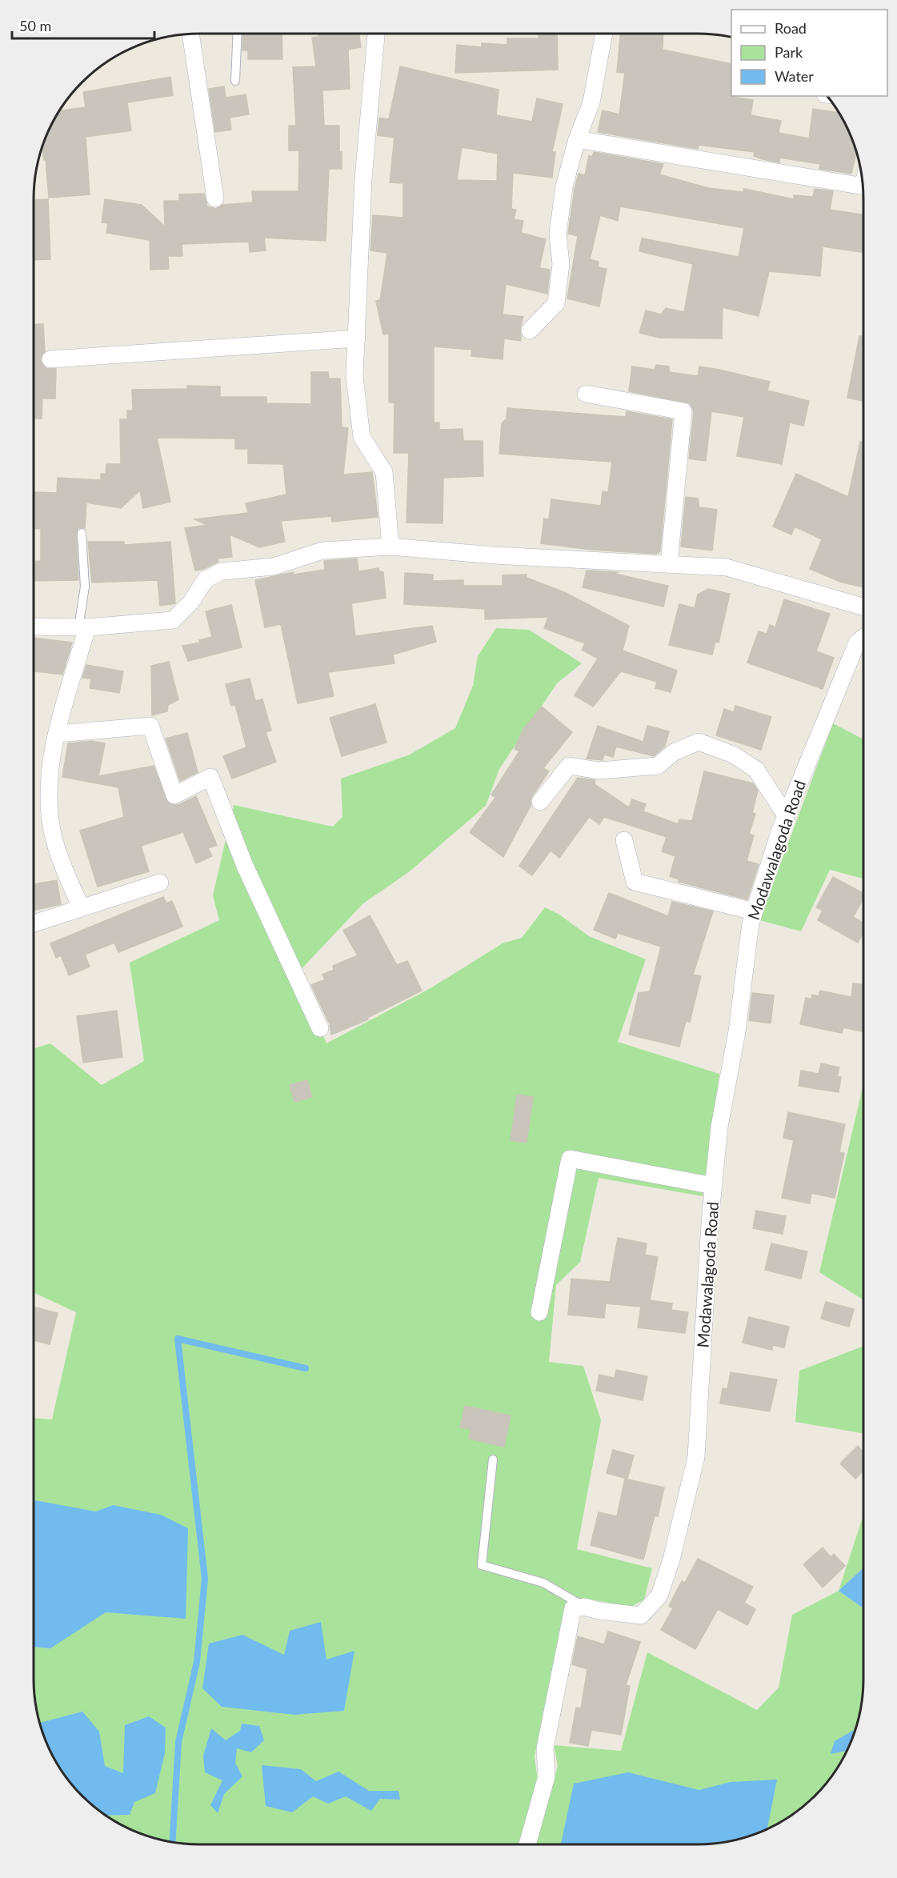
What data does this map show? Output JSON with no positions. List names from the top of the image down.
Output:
{
  "streets": {
    "street": ["Modawalagoda Road"]
  },
  "legend": ["Road", "Park", "Water"],
  "scale_bar": "50 m"
}
